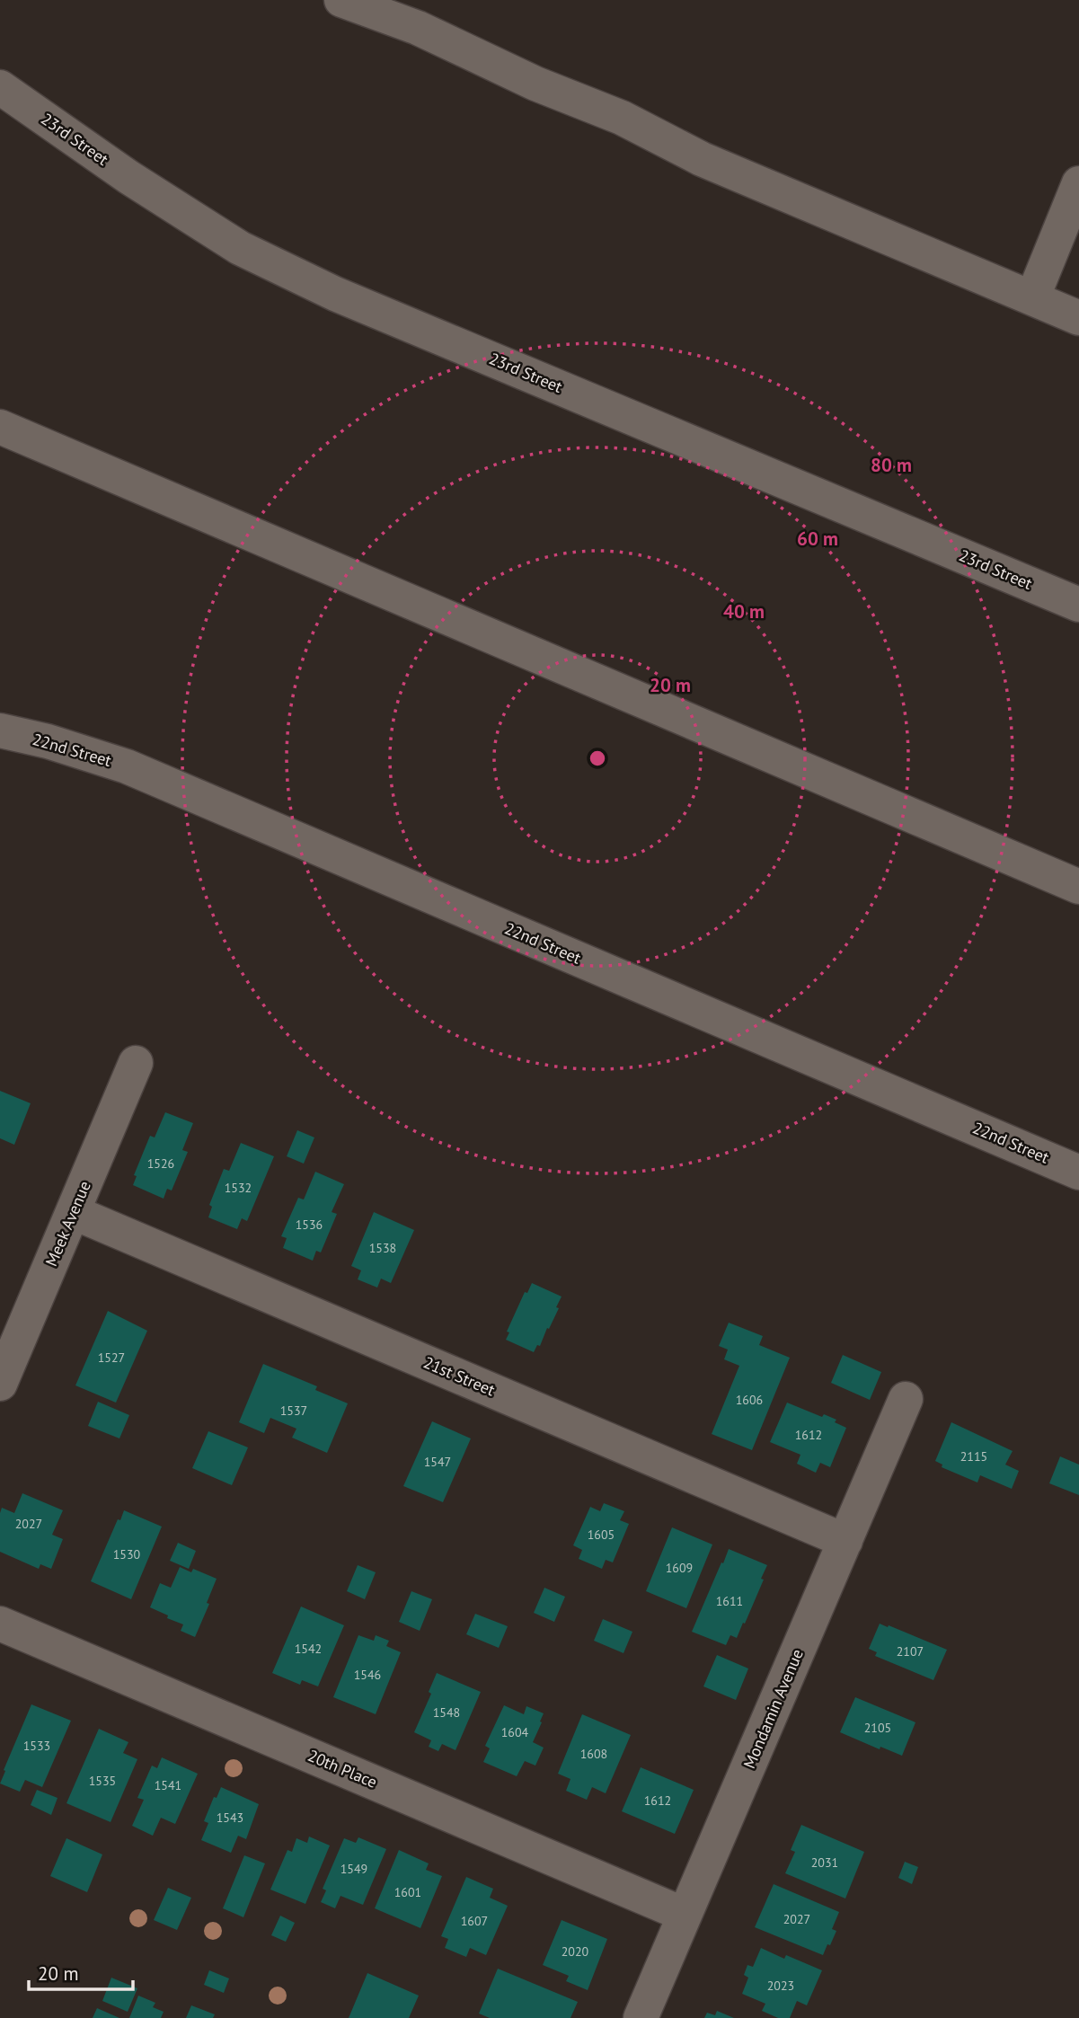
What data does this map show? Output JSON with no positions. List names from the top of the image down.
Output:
{
  "streets": {
    "street": [
      "23rd Street",
      "22nd Street",
      "Meek Avenue",
      "21st Street",
      "Mondamin Avenue",
      "20th Place"
    ]
  },
  "crossings": [
    ["Meek Avenue", "21st Street"],
    ["21st Street", "Mondamin Avenue"],
    ["Mondamin Avenue", "20th Place"]
  ],
  "house_numbers": [
    "1526",
    "1532",
    "1536",
    "1538",
    "1527",
    "1606",
    "1537",
    "1612",
    "2115",
    "1547",
    "2027",
    "1605",
    "1530",
    "1609",
    "1611",
    "1542",
    "2107",
    "1546",
    "1548",
    "2105",
    "1604",
    "1533",
    "1608",
    "1535",
    "1541",
    "1612",
    "1543",
    "2031",
    "1549",
    "1601",
    "2027",
    "1607",
    "2020",
    "2023"
  ],
  "scale_bar": "20 m",
  "rings": [
    "80 m",
    "60 m",
    "40 m",
    "20 m"
  ]
}
